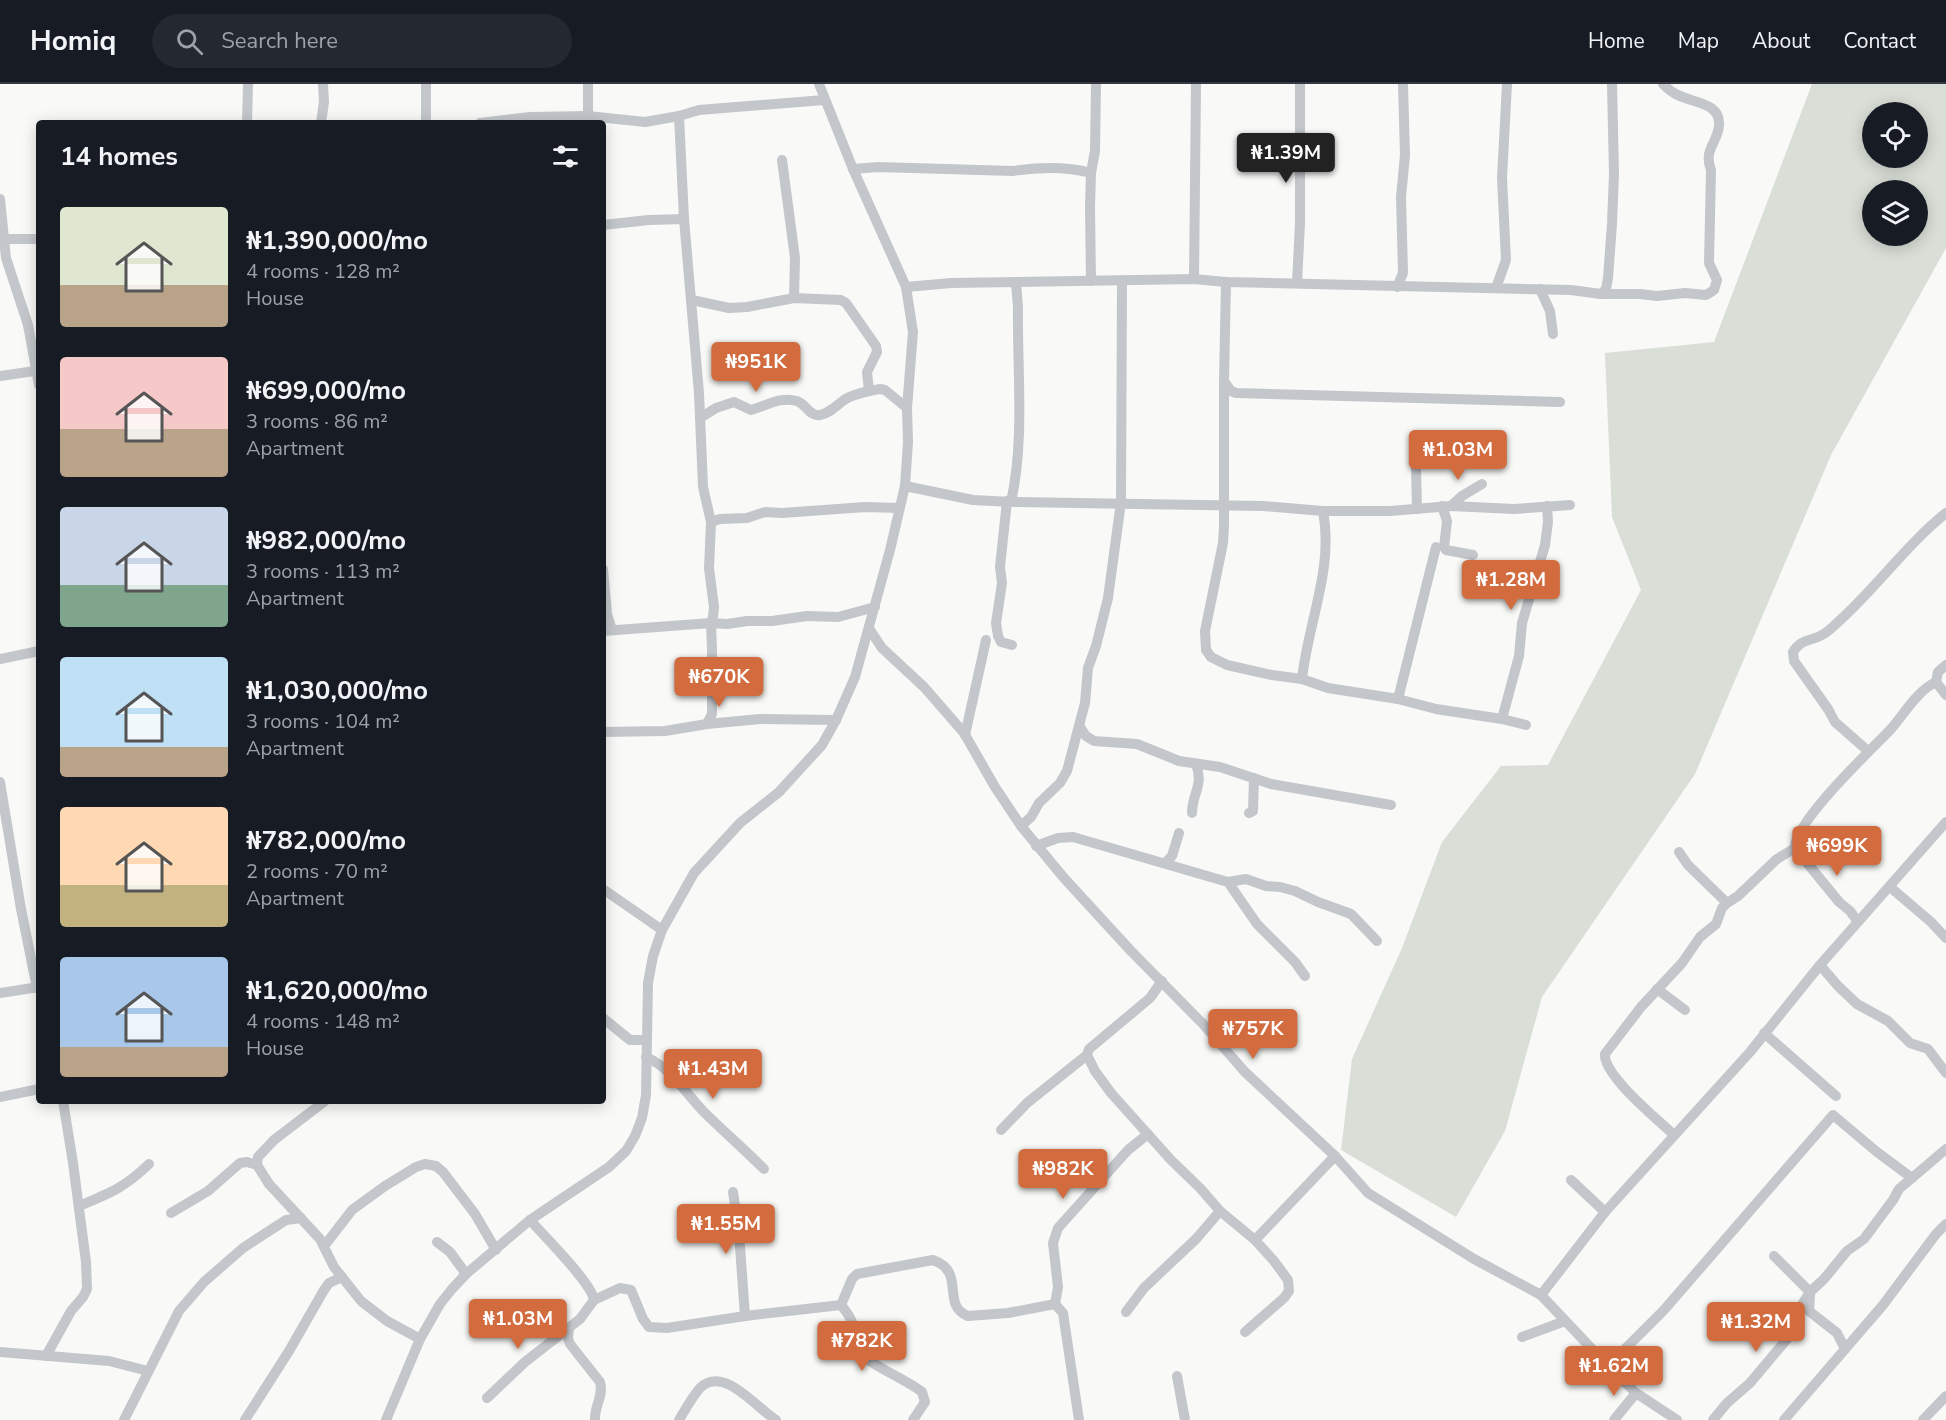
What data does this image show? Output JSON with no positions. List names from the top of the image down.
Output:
{
  "page": {
    "header": "Homiq",
    "search": "Search here",
    "nav": [
      "Home",
      "Map",
      "About",
      "Contact"
    ],
    "heading": "14 homes",
    "price": [
      "₦1.39M",
      "₦951K",
      "₦1.03M",
      "₦1.28M",
      "₦670K",
      "₦699K",
      "₦757K",
      "₦1.43M",
      "₦982K",
      "₦1.55M",
      "₦1.03M",
      "₦1.32M",
      "₦782K",
      "₦1.62M"
    ],
    "list": [
      {
        "name": "₦1,390,000/mo",
        "note": "4 rooms · 128 m² · House"
      },
      {
        "name": "₦699,000/mo",
        "note": "3 rooms · 86 m² · Apartment"
      },
      {
        "name": "₦982,000/mo",
        "note": "3 rooms · 113 m² · Apartment"
      },
      {
        "name": "₦1,030,000/mo",
        "note": "3 rooms · 104 m² · Apartment"
      },
      {
        "name": "₦782,000/mo",
        "note": "2 rooms · 70 m² · Apartment"
      },
      {
        "name": "₦1,620,000/mo",
        "note": "4 rooms · 148 m² · House"
      }
    ]
  }
}
